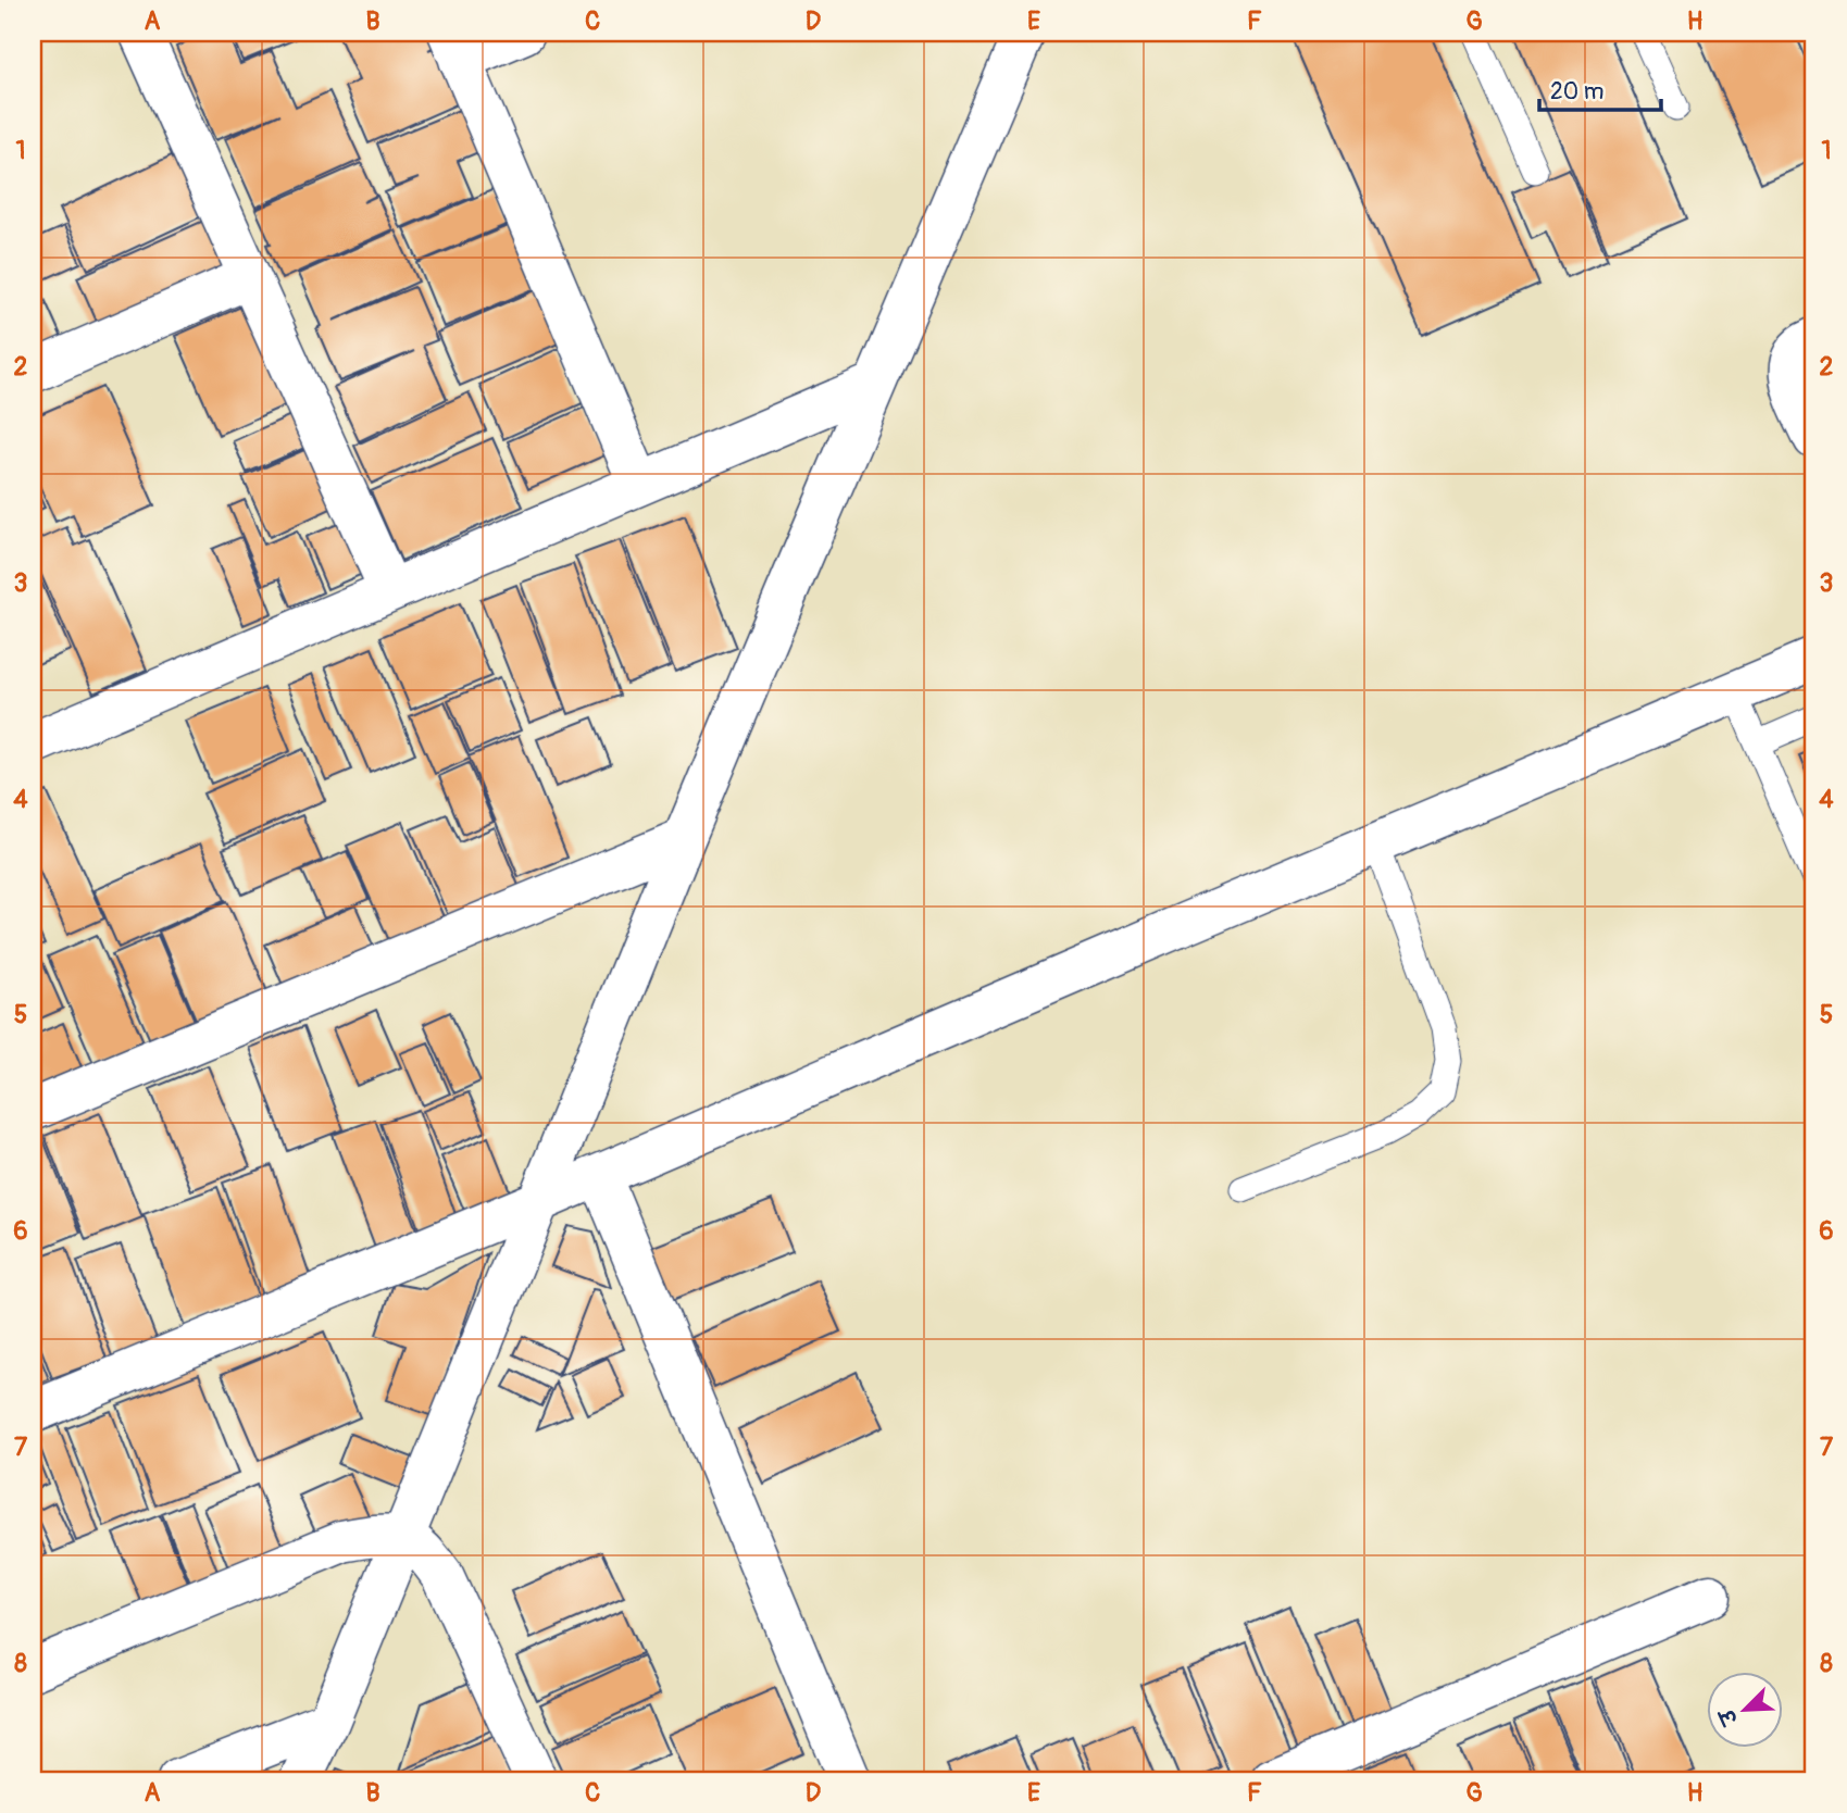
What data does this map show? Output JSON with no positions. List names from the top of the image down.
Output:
{
  "scale_bar": "20 m",
  "north": "bottom left",
  "grid": {
    "columns": [
      "A",
      "B",
      "C",
      "D",
      "E",
      "F",
      "G",
      "H"
    ],
    "rows": [
      "1",
      "2",
      "3",
      "4",
      "5",
      "6",
      "7",
      "8"
    ]
  }
}
